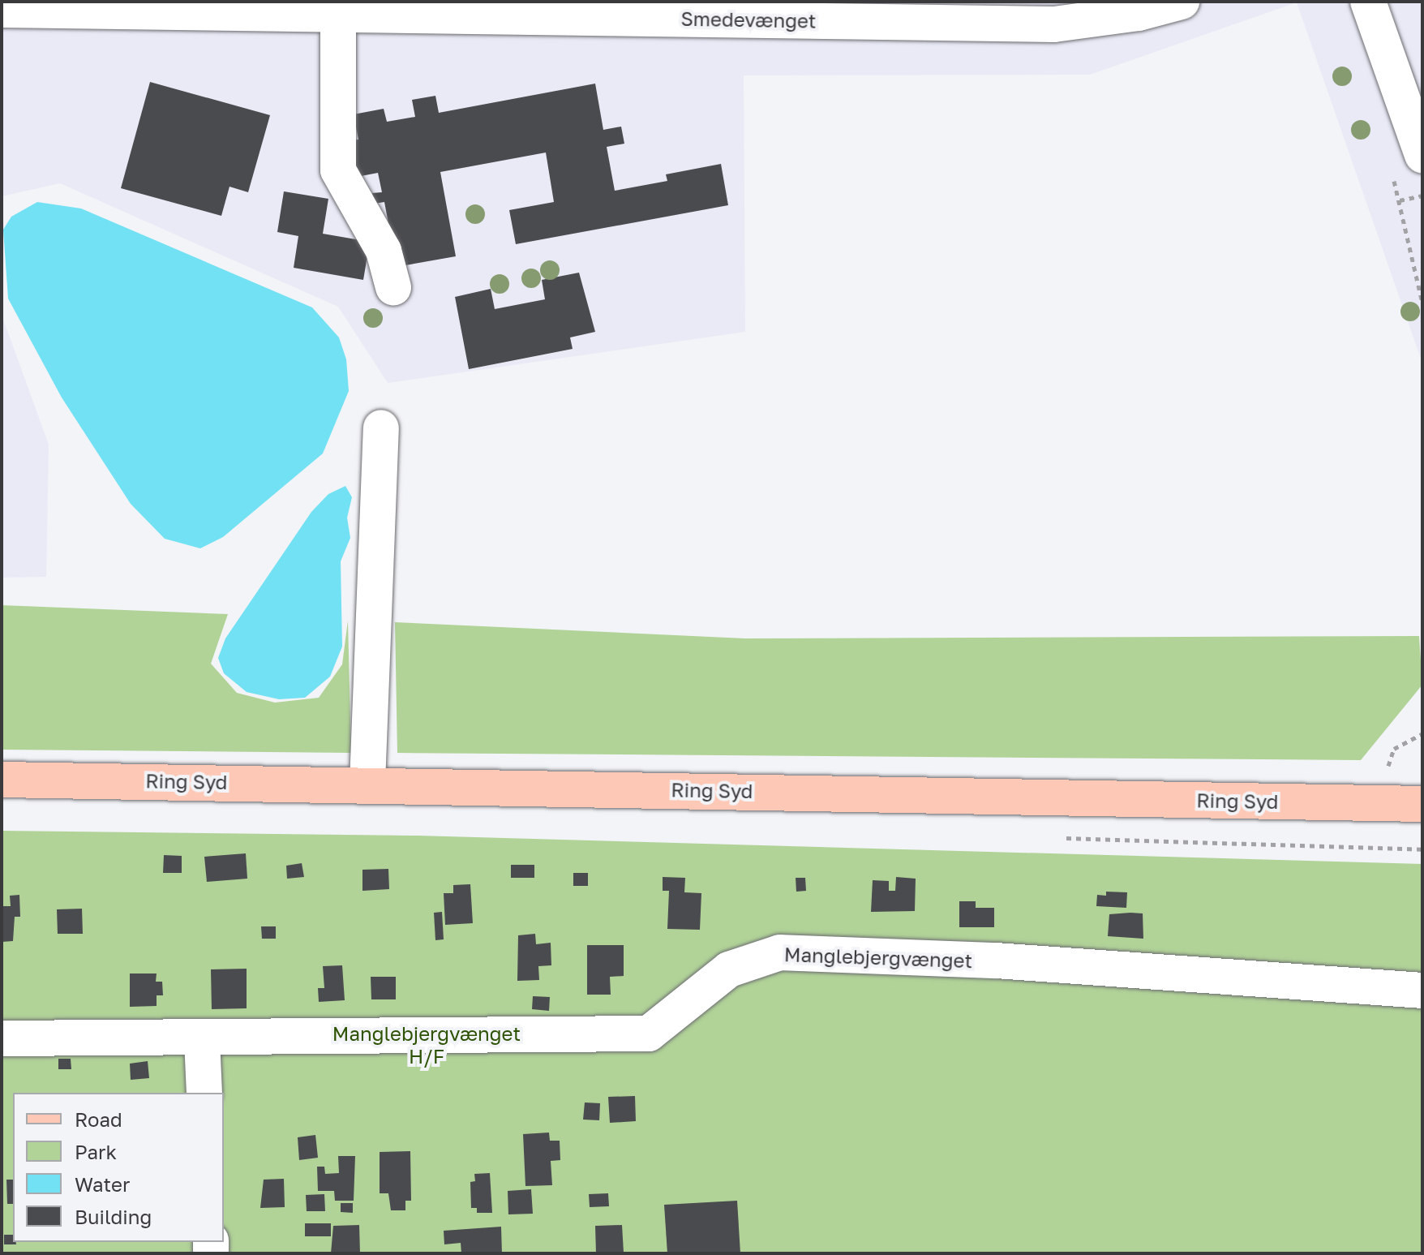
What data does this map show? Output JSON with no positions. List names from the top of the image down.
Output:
{
  "streets": {
    "main road": ["Ring Syd"],
    "street": ["Smedevænget", "Manglebjergvænget"]
  },
  "parks": ["Manglebjergvænget H/F"],
  "legend": [
    "Road",
    "Park",
    "Water",
    "Building"
  ]
}
